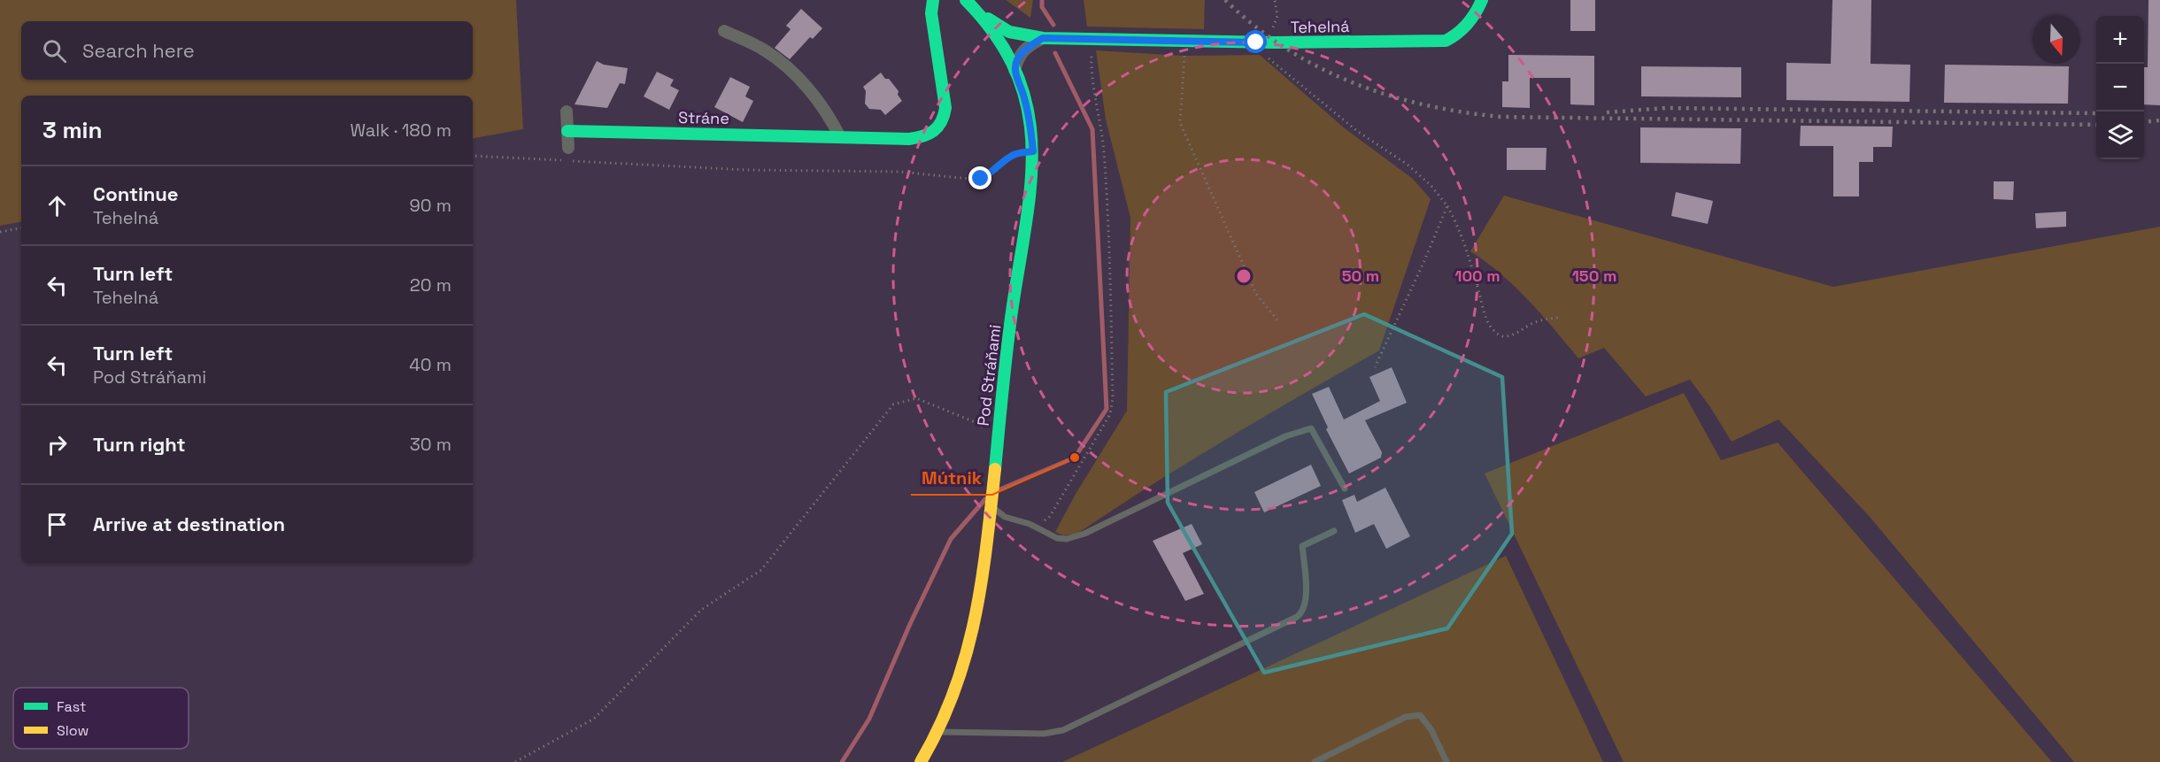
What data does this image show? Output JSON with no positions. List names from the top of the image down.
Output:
{
  "streets": {
    "street": ["Tehelná", "Stráne", "Pod Stráňami"]
  },
  "crossings": [
    ["Tehelná", "Pod Stráňami"]
  ],
  "places": ["Mútnik"],
  "legend": ["Fast", "Slow"],
  "north": "bottom",
  "page": {
    "map_buttons": ["+", "−"],
    "search": "Search here",
    "heading": ["3 min", "Walk · 180 m"],
    "list": [
      ["Continue", "Tehelná", "90 m"],
      ["Turn left", "Tehelná", "20 m"],
      ["Turn left", "Pod Stráňami", "40 m"],
      ["Turn right", "30 m"],
      "Arrive at destination"
    ]
  },
  "rings": ["50 m", "100 m", "150 m"]
}
